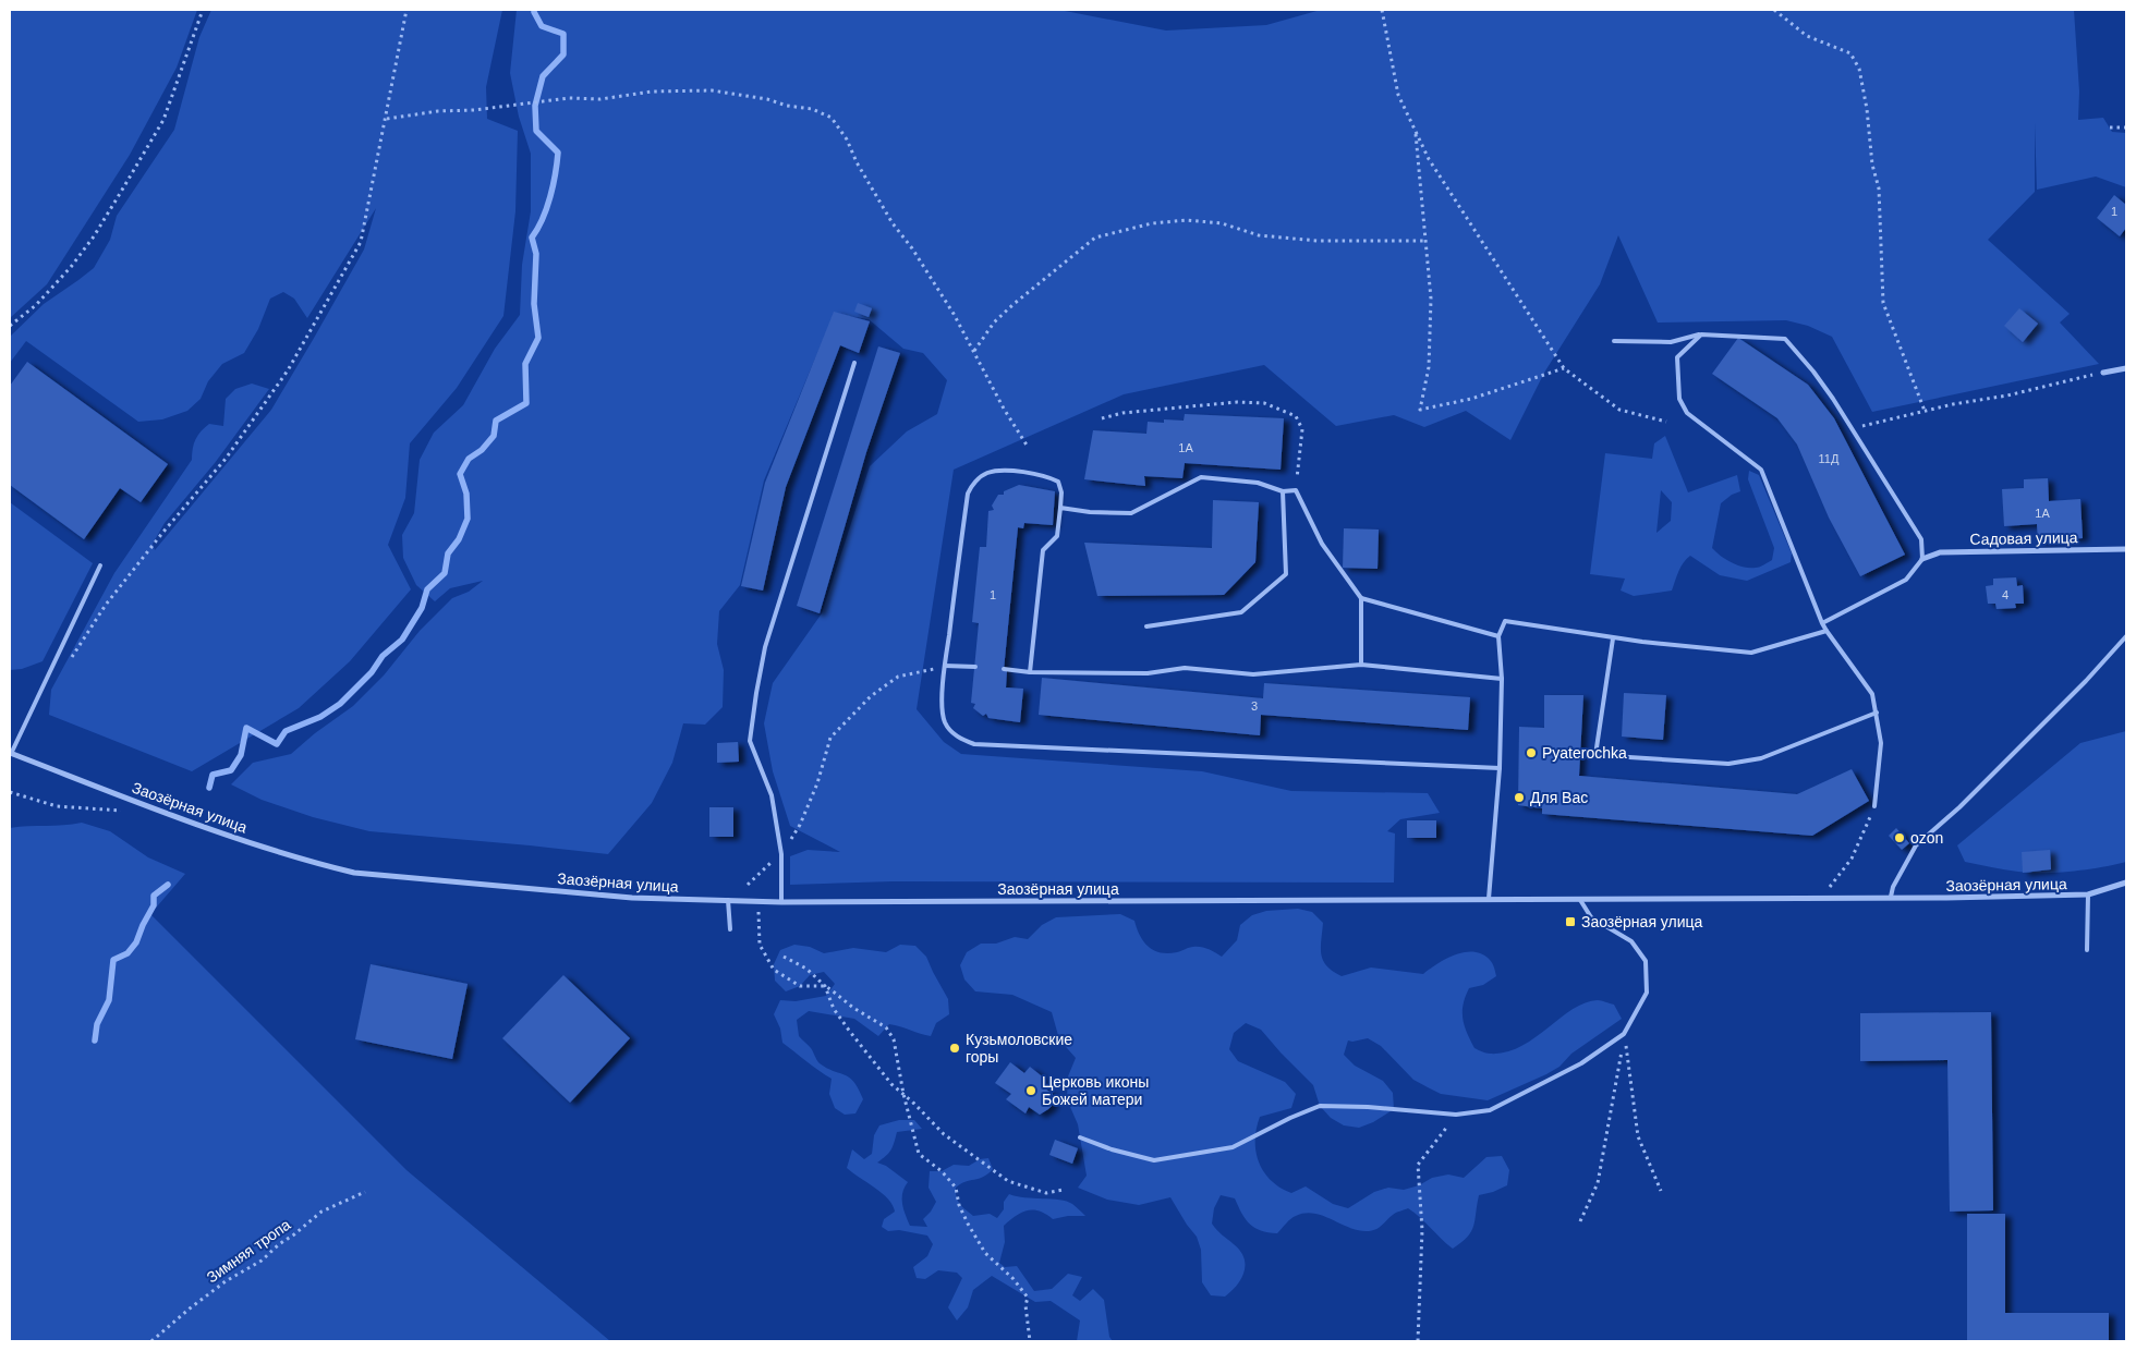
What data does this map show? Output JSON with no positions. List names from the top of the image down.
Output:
{
  "streets": {
    "street": ["Садовая улица", "Заозёрная улица"],
    "path": ["Зимняя тропа"]
  },
  "places": {
    "other": [
      "Pyaterochka",
      "Для Вас",
      "ozon",
      "Кузьмоловские горы",
      "Церковь иконы Божей матери"
    ],
    "transit": ["Заозёрная улица"]
  },
  "house_numbers": [
    "1",
    "1А",
    "11Д",
    "1А",
    "1",
    "4",
    "3"
  ]
}
